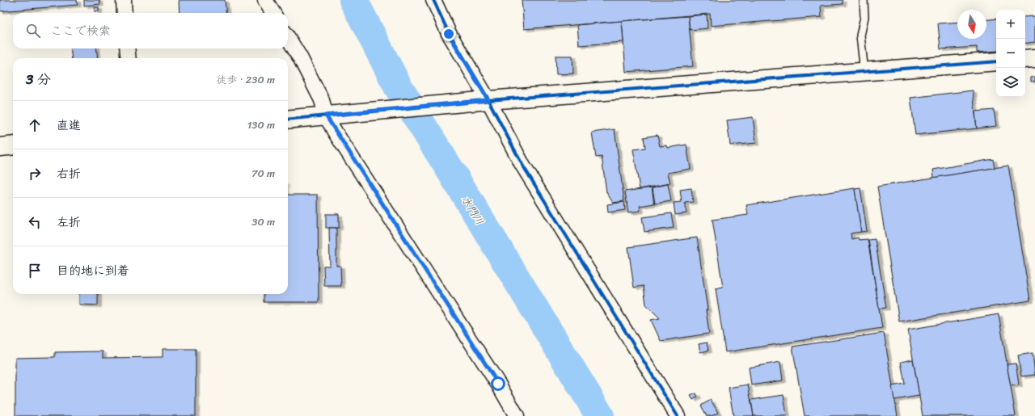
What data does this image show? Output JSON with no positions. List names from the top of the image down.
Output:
{
  "water": ["水門川"],
  "north": "bottom",
  "page": {
    "map_buttons": ["+", "−"],
    "search": "ここで検索",
    "heading": ["3 分", "徒歩 · 230 m"],
    "list": [
      ["直進", "130 m"],
      ["右折", "70 m"],
      ["左折", "30 m"],
      "目的地に到着"
    ]
  }
}
